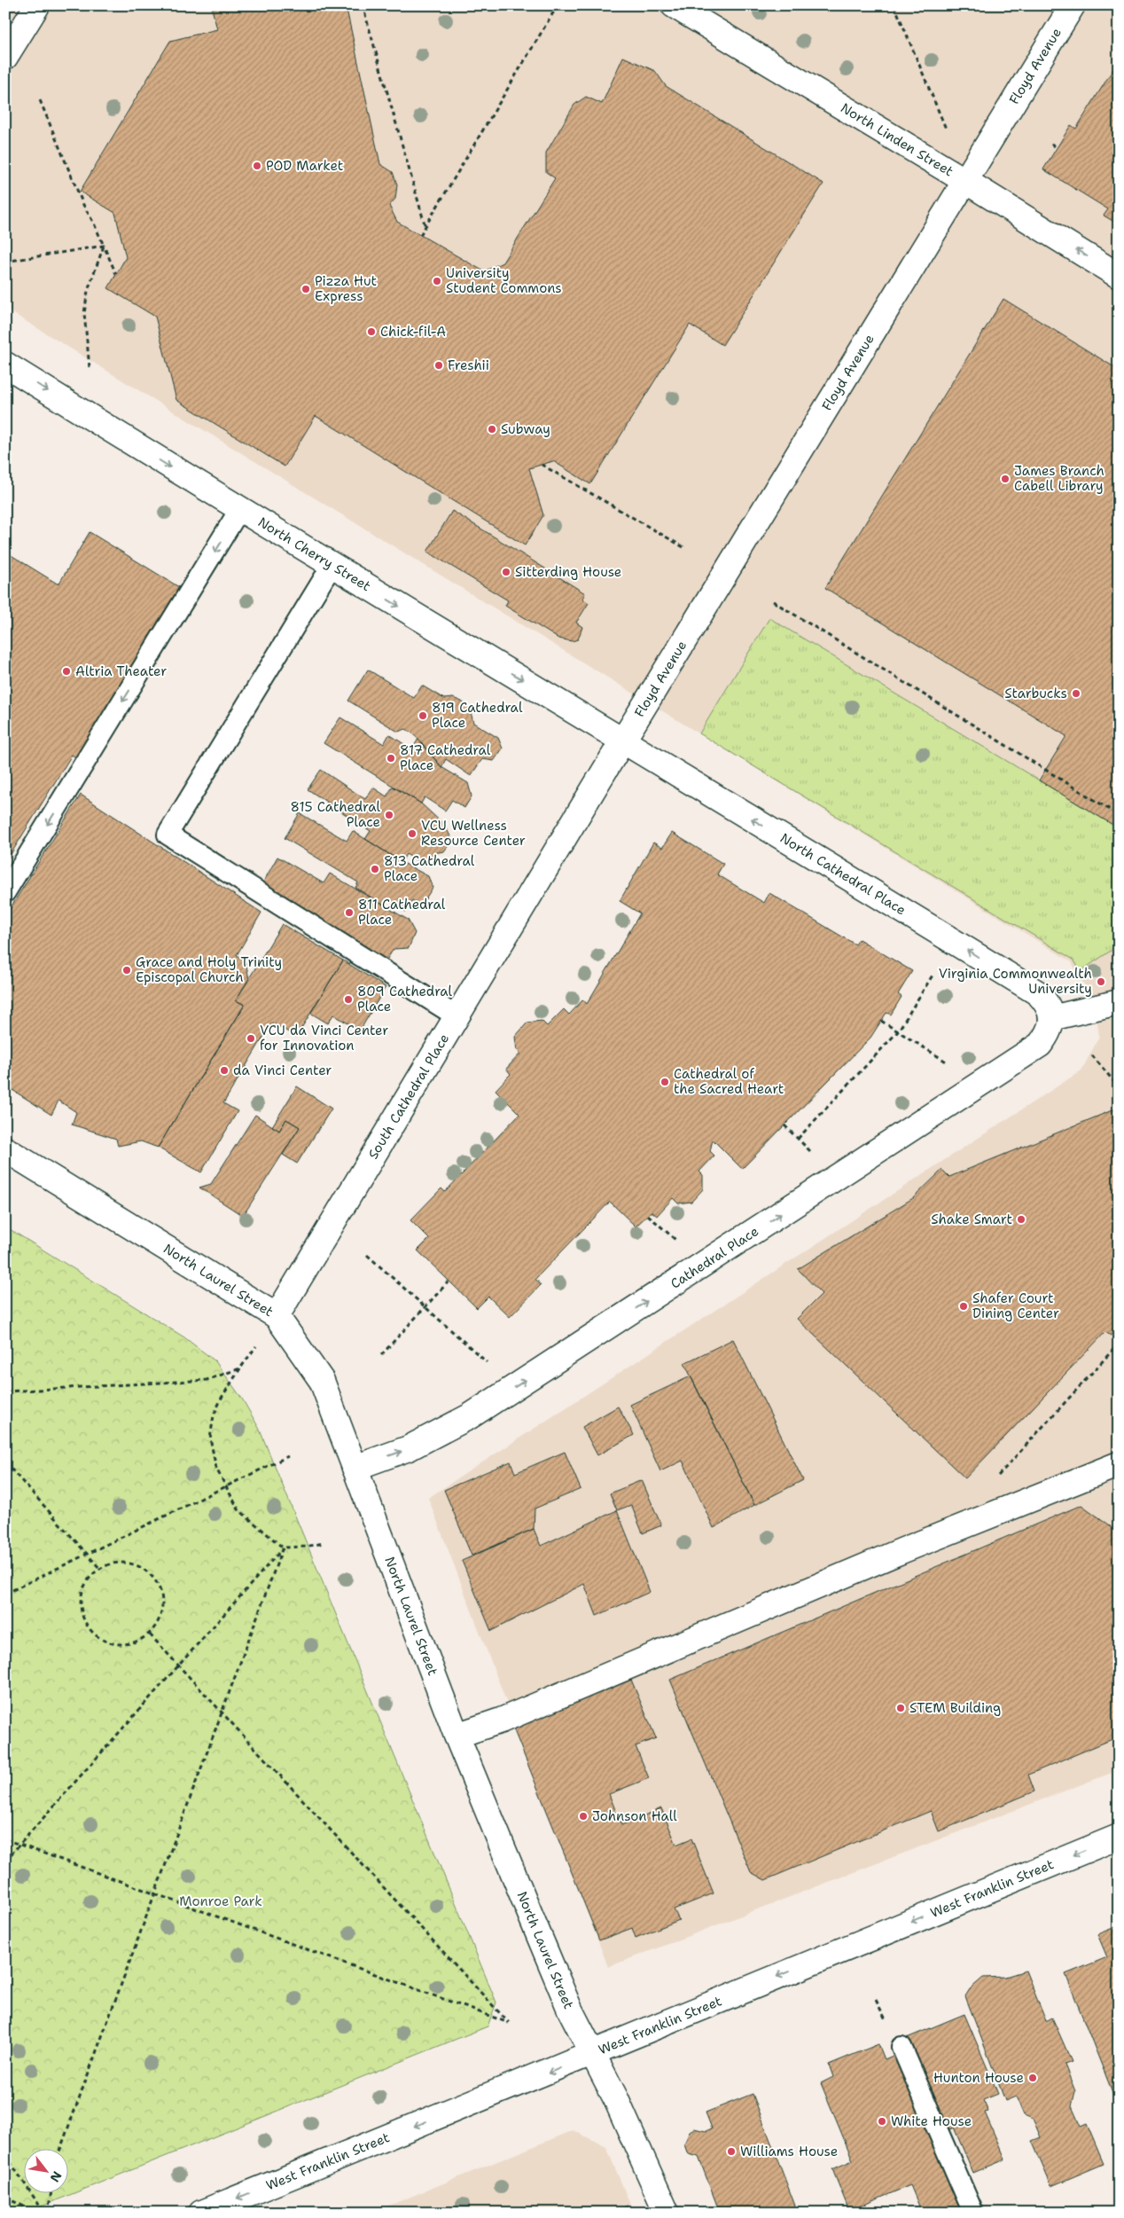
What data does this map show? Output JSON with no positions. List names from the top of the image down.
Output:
{
  "streets": {
    "street": [
      "Floyd Avenue",
      "North Linden Street",
      "North Cherry Street",
      "North Cathedral Place",
      "South Cathedral Place",
      "Cathedral Place",
      "North Laurel Street",
      "West Franklin Street"
    ]
  },
  "crossings": [
    ["Floyd Avenue", "North Linden Street"],
    ["Floyd Avenue", "North Cherry Street"],
    ["Floyd Avenue", "North Cathedral Place"],
    ["Floyd Avenue", "South Cathedral Place"],
    ["North Cherry Street", "North Cathedral Place"],
    ["North Cherry Street", "South Cathedral Place"],
    ["North Cathedral Place", "South Cathedral Place"],
    ["North Cathedral Place", "Cathedral Place"],
    ["South Cathedral Place", "North Laurel Street"],
    ["Cathedral Place", "North Laurel Street"],
    ["North Laurel Street", "West Franklin Street"]
  ],
  "one_way": [
    "North Cherry Street",
    "North Cathedral Place",
    "Cathedral Place",
    "West Franklin Street"
  ],
  "parks": ["Monroe Park"],
  "places": [
    "POD Market",
    "University Student Commons",
    "Pizza Hut Express",
    "Chick-fil-A",
    "Freshii",
    "Subway",
    "James Branch Cabell Library",
    "Sitterding House",
    "Altria Theater",
    "Starbucks",
    "819 Cathedral Place",
    "817 Cathedral Place",
    "815 Cathedral Place",
    "VCU Wellness Resource Center",
    "813 Cathedral Place",
    "811 Cathedral Place",
    "Grace and Holy Trinity Episcopal Church",
    "Virginia Commonwealth University",
    "809 Cathedral Place",
    "VCU da Vinci Center for Innovation",
    "da Vinci Center",
    "Cathedral of the Sacred Heart",
    "Shake Smart",
    "Shafer Court Dining Center",
    "STEM Building",
    "Johnson Hall",
    "Hunton House",
    "White House",
    "Williams House"
  ],
  "north": "bottom right"
}
